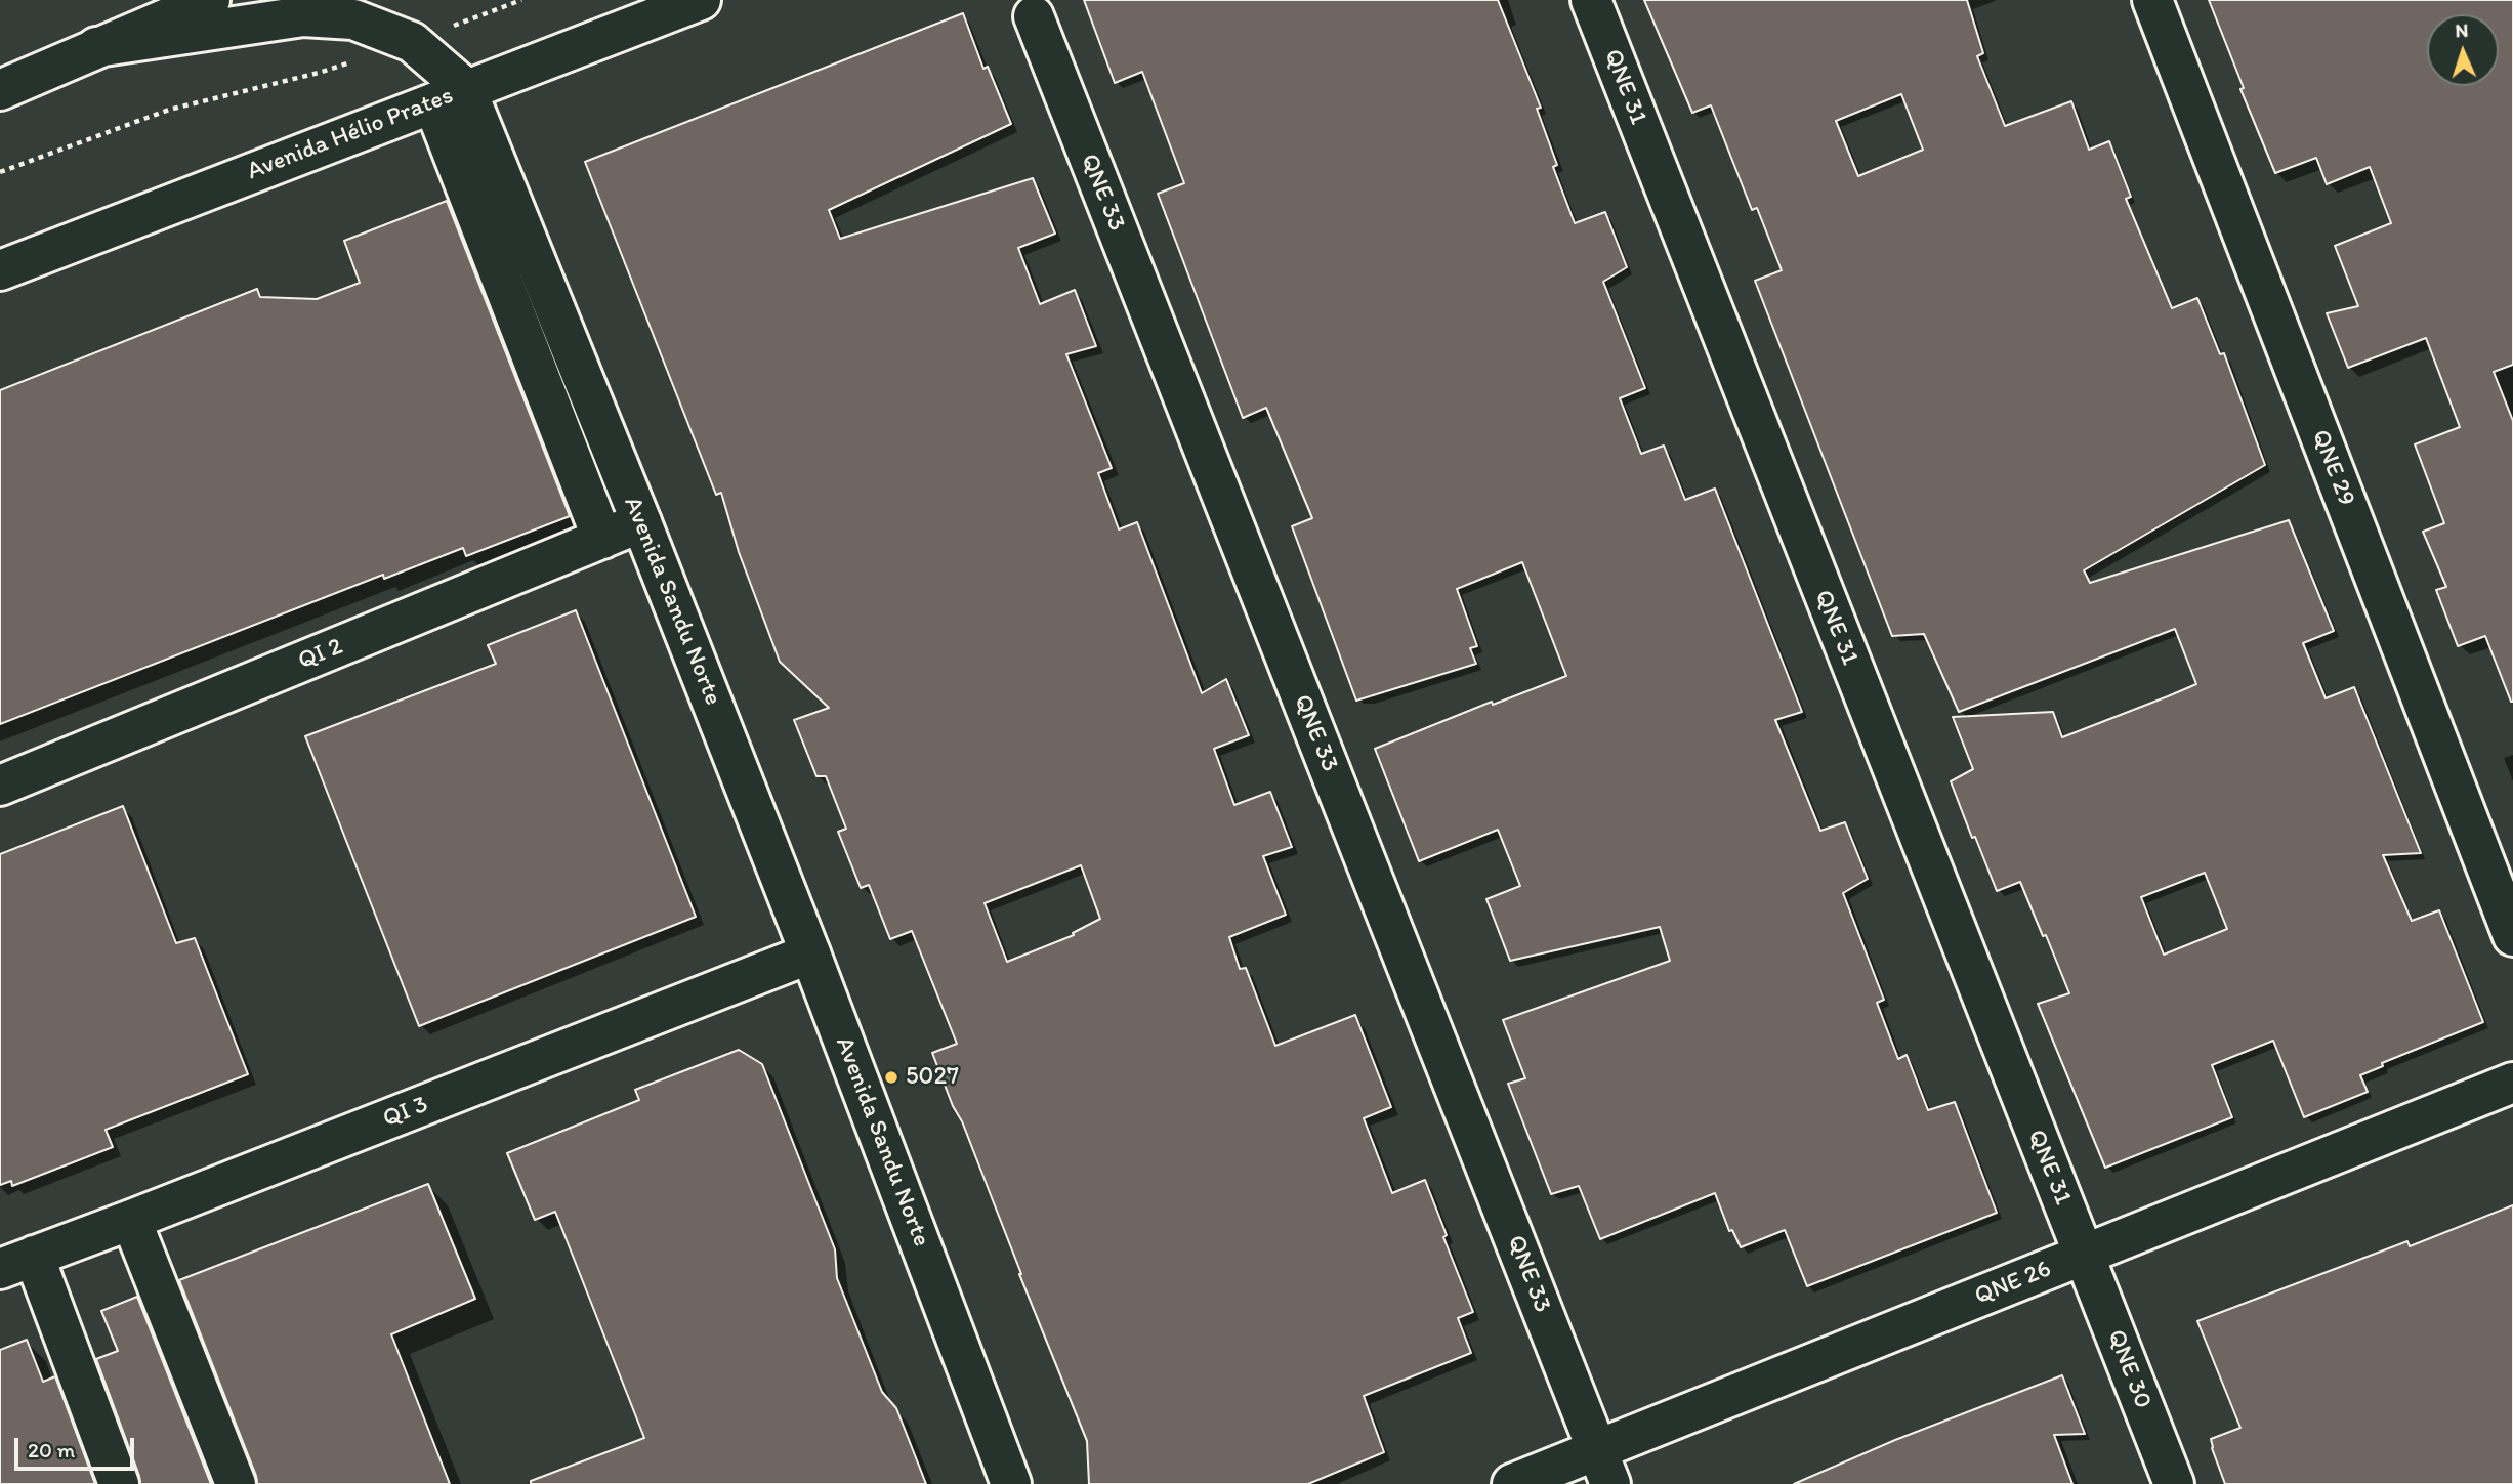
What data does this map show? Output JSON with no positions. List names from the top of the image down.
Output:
{
  "streets": {
    "street": [
      "QNE 31",
      "Avenida Hélio Prates",
      "QNE 33",
      "QNE 29",
      "Avenida Sandu Norte",
      "QI 2",
      "QI 3",
      "QNE 26",
      "QNE 30"
    ]
  },
  "crossings": [
    ["QNE 31", "QNE 26"],
    ["QNE 31", "QNE 30"],
    ["Avenida Hélio Prates", "Avenida Sandu Norte"],
    ["QNE 33", "QNE 26"],
    ["Avenida Sandu Norte", "QI 2"],
    ["Avenida Sandu Norte", "QI 3"],
    ["QNE 26", "QNE 30"]
  ],
  "places": ["5027"],
  "scale_bar": "20 m",
  "north": "top"
}
